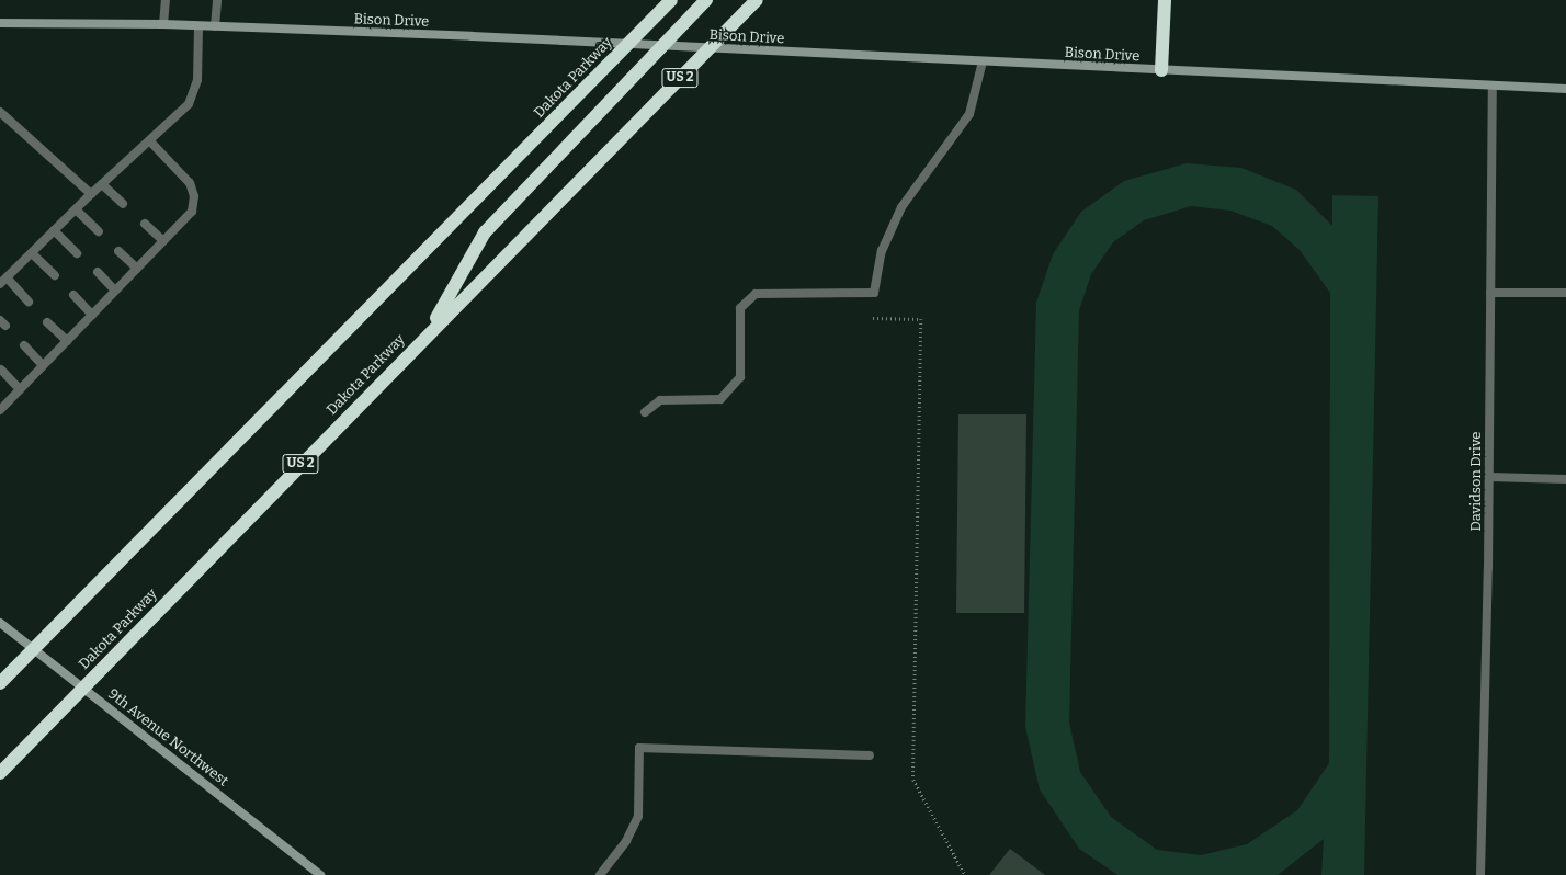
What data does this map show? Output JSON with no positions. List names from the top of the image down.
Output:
{
  "streets": {
    "highway": ["Dakota Parkway", "US 2"],
    "street": ["Bison Drive", "Davidson Drive", "9th Avenue Northwest"]
  },
  "crossings": [
    ["Bison Drive", "Davidson Drive"],
    ["Dakota Parkway", "9th Avenue Northwest"]
  ]
}
